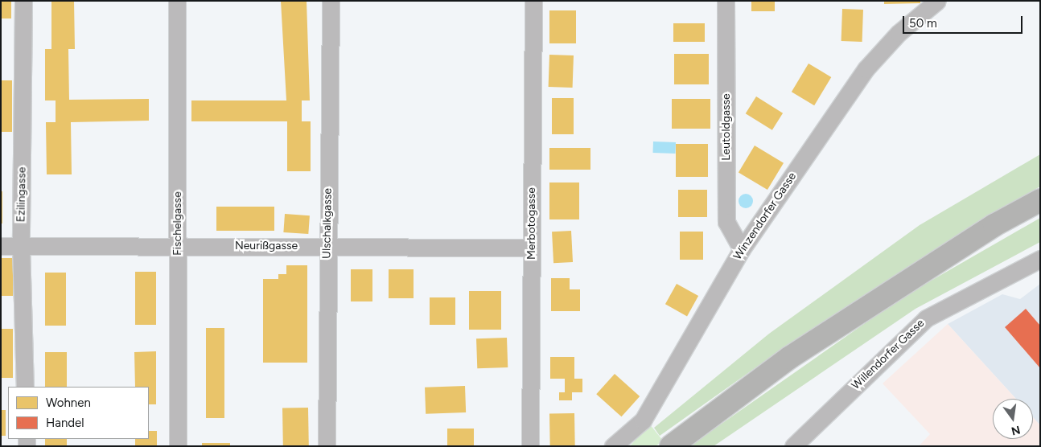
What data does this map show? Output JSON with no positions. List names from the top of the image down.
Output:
{
  "streets": {
    "street": [
      "Leutoldgasse",
      "Ezilingasse",
      "Winzendorfer Gasse",
      "Fischelgasse",
      "Ulschalkgasse",
      "Merbotogasse",
      "Neurißgasse",
      "Willendorfer Gasse"
    ]
  },
  "crossings": [
    ["Leutoldgasse", "Winzendorfer Gasse"],
    ["Ezilingasse", "Neurißgasse"],
    ["Fischelgasse", "Neurißgasse"],
    ["Ulschalkgasse", "Neurißgasse"],
    ["Merbotogasse", "Neurißgasse"]
  ],
  "legend": ["Wohnen", "Handel"],
  "scale_bar": "50 m",
  "north": "bottom"
}
